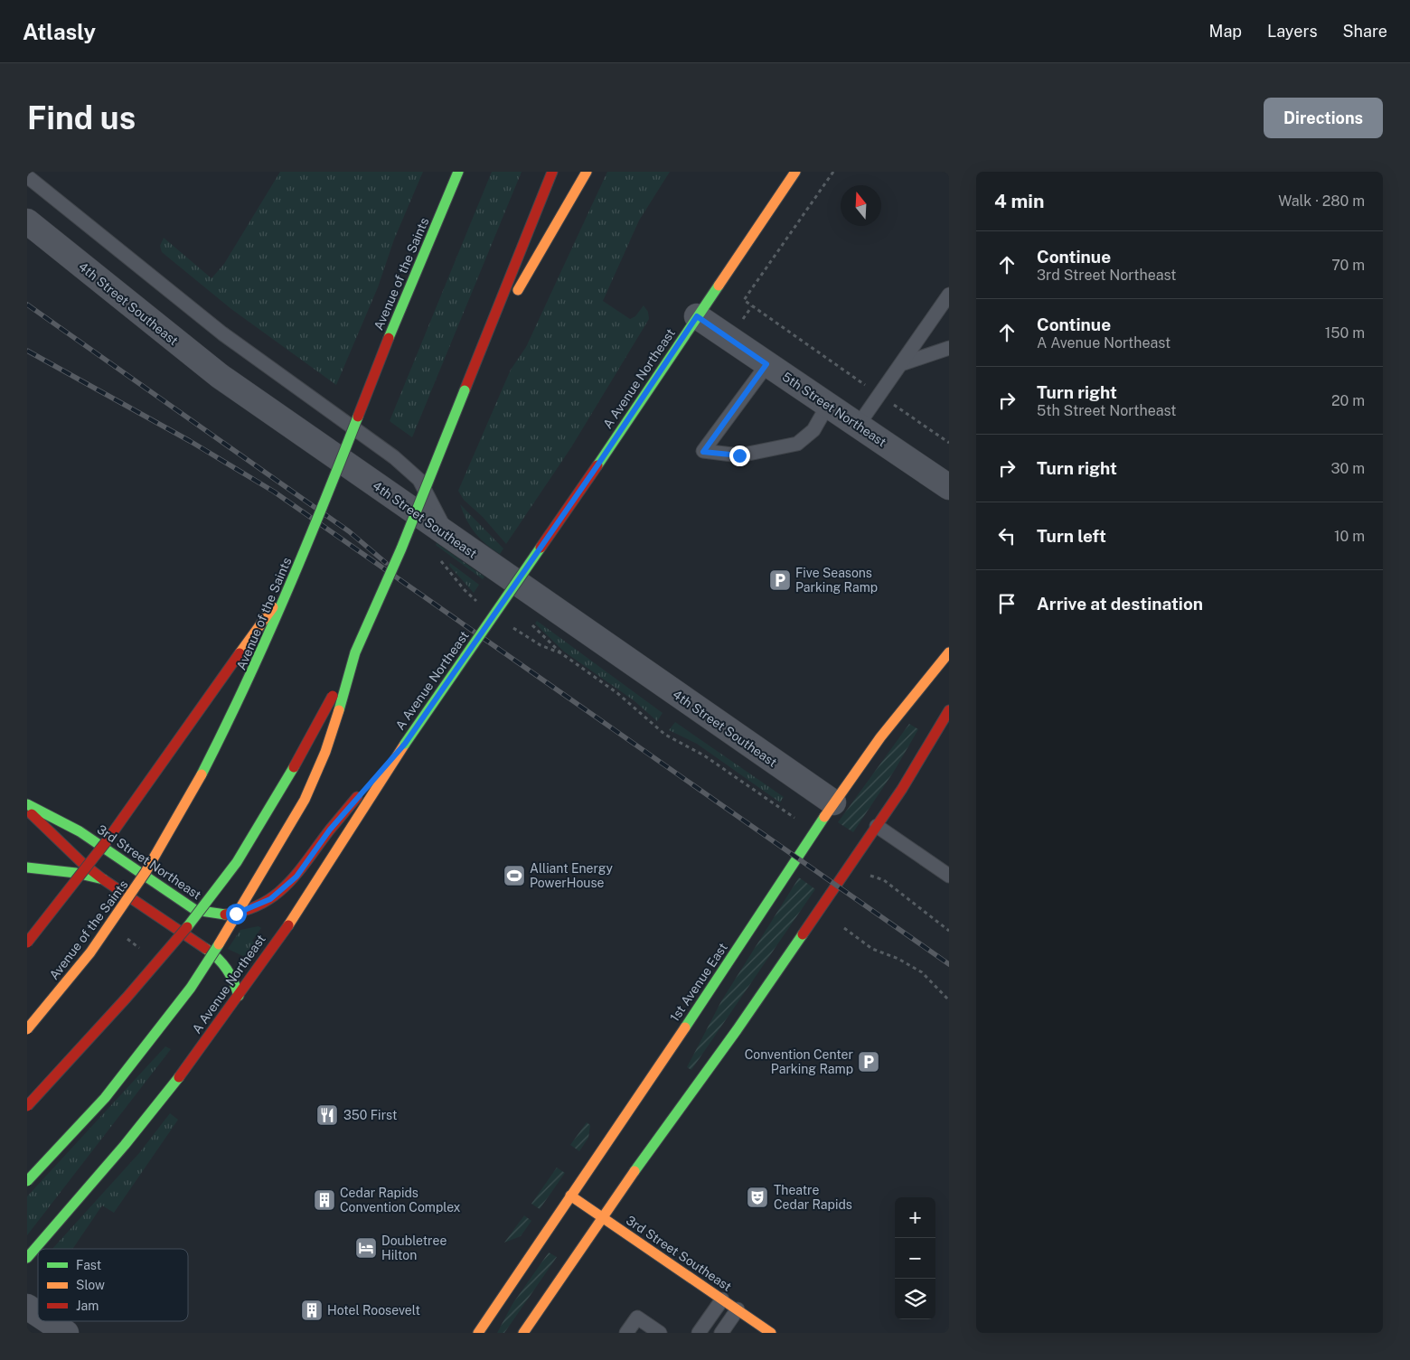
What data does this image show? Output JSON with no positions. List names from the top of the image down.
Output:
{
  "streets": {
    "main road": [
      "Avenue of the Saints",
      "A Avenue Northeast",
      "3rd Street Northeast",
      "1st Avenue East",
      "3rd Street Southeast"
    ],
    "street": ["4th Street Southeast", "5th Street Northeast"]
  },
  "crossings": [
    ["4th Street Southeast", "1st Avenue East"],
    ["A Avenue Northeast", "5th Street Northeast"],
    ["A Avenue Northeast", "3rd Street Northeast"],
    ["1st Avenue East", "3rd Street Southeast"]
  ],
  "places": {
    "parking": ["Five Seasons Parking Ramp", "Convention Center Parking Ramp"],
    "sports": ["Alliant Energy PowerHouse"],
    "restaurant": ["350 First"],
    "theatre": ["Theatre Cedar Rapids"],
    "building": ["Cedar Rapids Convention Complex", "Hotel Roosevelt"],
    "hotel": ["Doubletree Hilton"]
  },
  "legend": ["Fast", "Slow", "Jam"],
  "north": "top",
  "page": {
    "header": "Atlasly",
    "nav": ["Map", "Layers", "Share"],
    "buttons": "Directions",
    "title": "Find us",
    "heading": ["4 min", "Walk · 280 m"],
    "list": [
      ["Continue", "3rd Street Northeast", "70 m"],
      ["Continue", "A Avenue Northeast", "150 m"],
      ["Turn right", "5th Street Northeast", "20 m"],
      ["Turn right", "30 m"],
      ["Turn left", "10 m"],
      "Arrive at destination"
    ],
    "map_buttons": ["+", "−"]
  }
}
